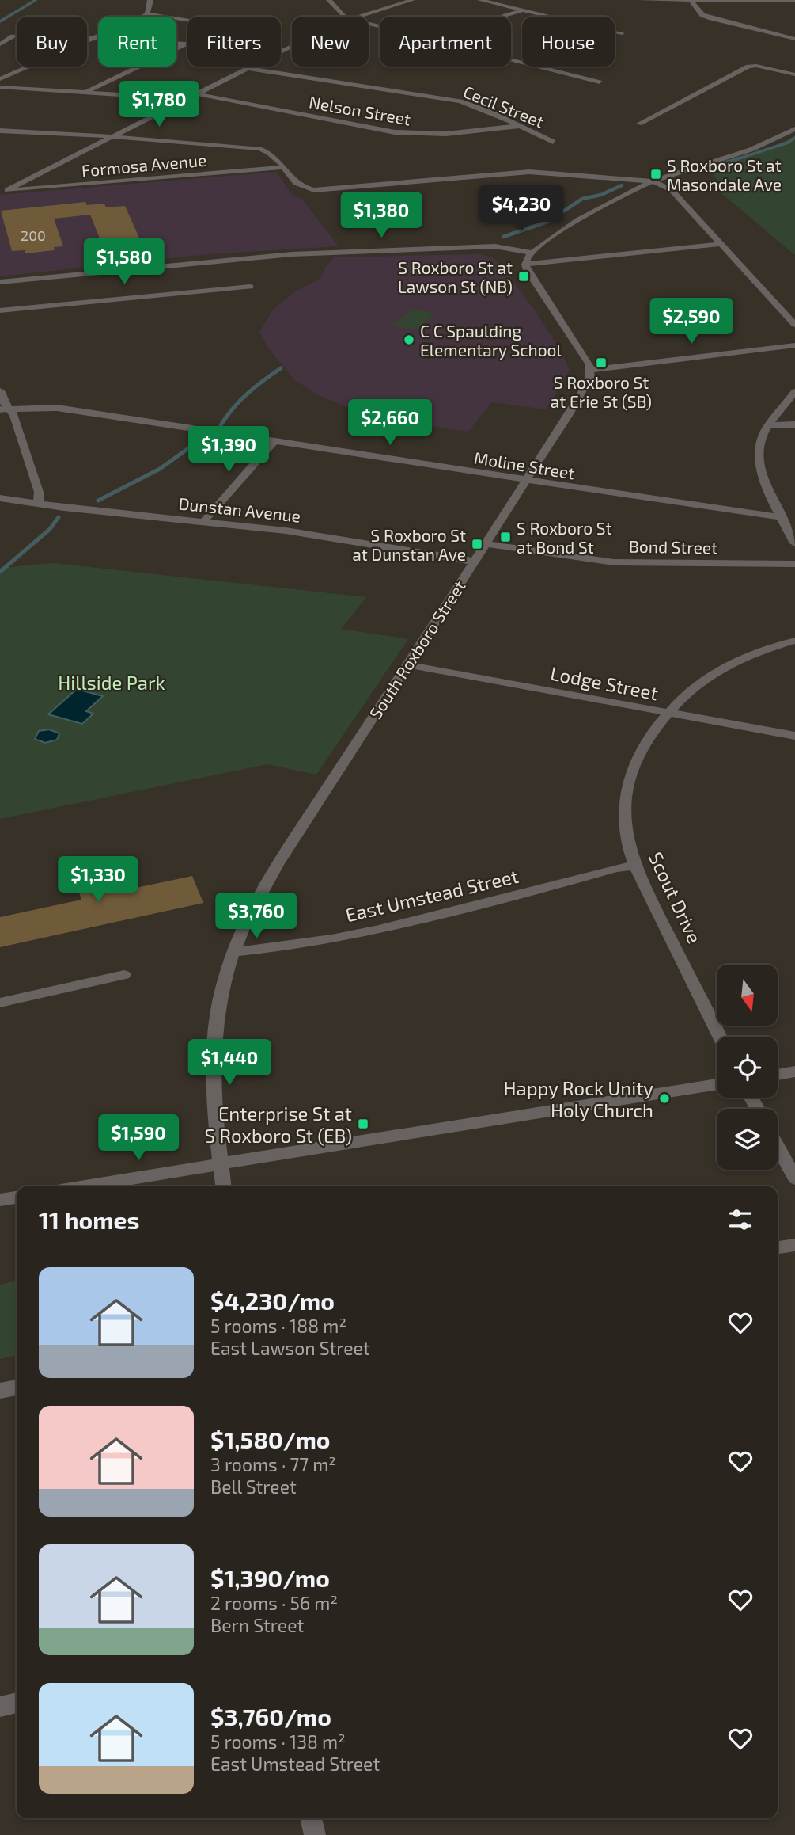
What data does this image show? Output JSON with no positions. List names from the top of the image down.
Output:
{
  "streets": {
    "street": [
      "Cecil Street",
      "Nelson Street",
      "Formosa Avenue",
      "Moline Street",
      "Dunstan Avenue",
      "Bond Street",
      "South Roxboro Street",
      "Lodge Street",
      "East Umstead Street",
      "Scout Drive"
    ]
  },
  "crossings": [
    ["Cecil Street", "Nelson Street"],
    ["Moline Street", "South Roxboro Street"],
    ["Dunstan Avenue", "South Roxboro Street"],
    ["Bond Street", "South Roxboro Street"],
    ["South Roxboro Street", "Lodge Street"],
    ["South Roxboro Street", "East Umstead Street"],
    ["Lodge Street", "Scout Drive"],
    ["East Umstead Street", "Scout Drive"]
  ],
  "parks": ["Hillside Park"],
  "places": {
    "transit": [
      "S Roxboro St at Masondale Ave",
      "S Roxboro St at Lawson St (NB)",
      "S Roxboro St at Erie St (SB)",
      "S Roxboro St at Bond St",
      "S Roxboro St at Dunstan Ave",
      "Enterprise St at S Roxboro St (EB)"
    ],
    "other": ["C C Spaulding Elementary School", "Happy Rock Unity Holy Church"]
  },
  "house_numbers": ["200"],
  "north": "bottom",
  "page": {
    "chip": [
      "Buy",
      "Rent",
      "Filters",
      "New",
      "Apartment",
      "House"
    ],
    "price": [
      "$1,780",
      "$4,230",
      "$1,380",
      "$1,580",
      "$2,590",
      "$2,660",
      "$1,390",
      "$1,330",
      "$3,760",
      "$1,440",
      "$1,590"
    ],
    "heading": "11 homes",
    "list": [
      {
        "name": "$4,230/mo",
        "note": "5 rooms · 188 m² · East Lawson Street"
      },
      {
        "name": "$1,580/mo",
        "note": "3 rooms · 77 m² · Bell Street"
      },
      {
        "name": "$1,390/mo",
        "note": "2 rooms · 56 m² · Bern Street"
      },
      {
        "name": "$3,760/mo",
        "note": "5 rooms · 138 m² · East Umstead Street"
      }
    ]
  }
}
